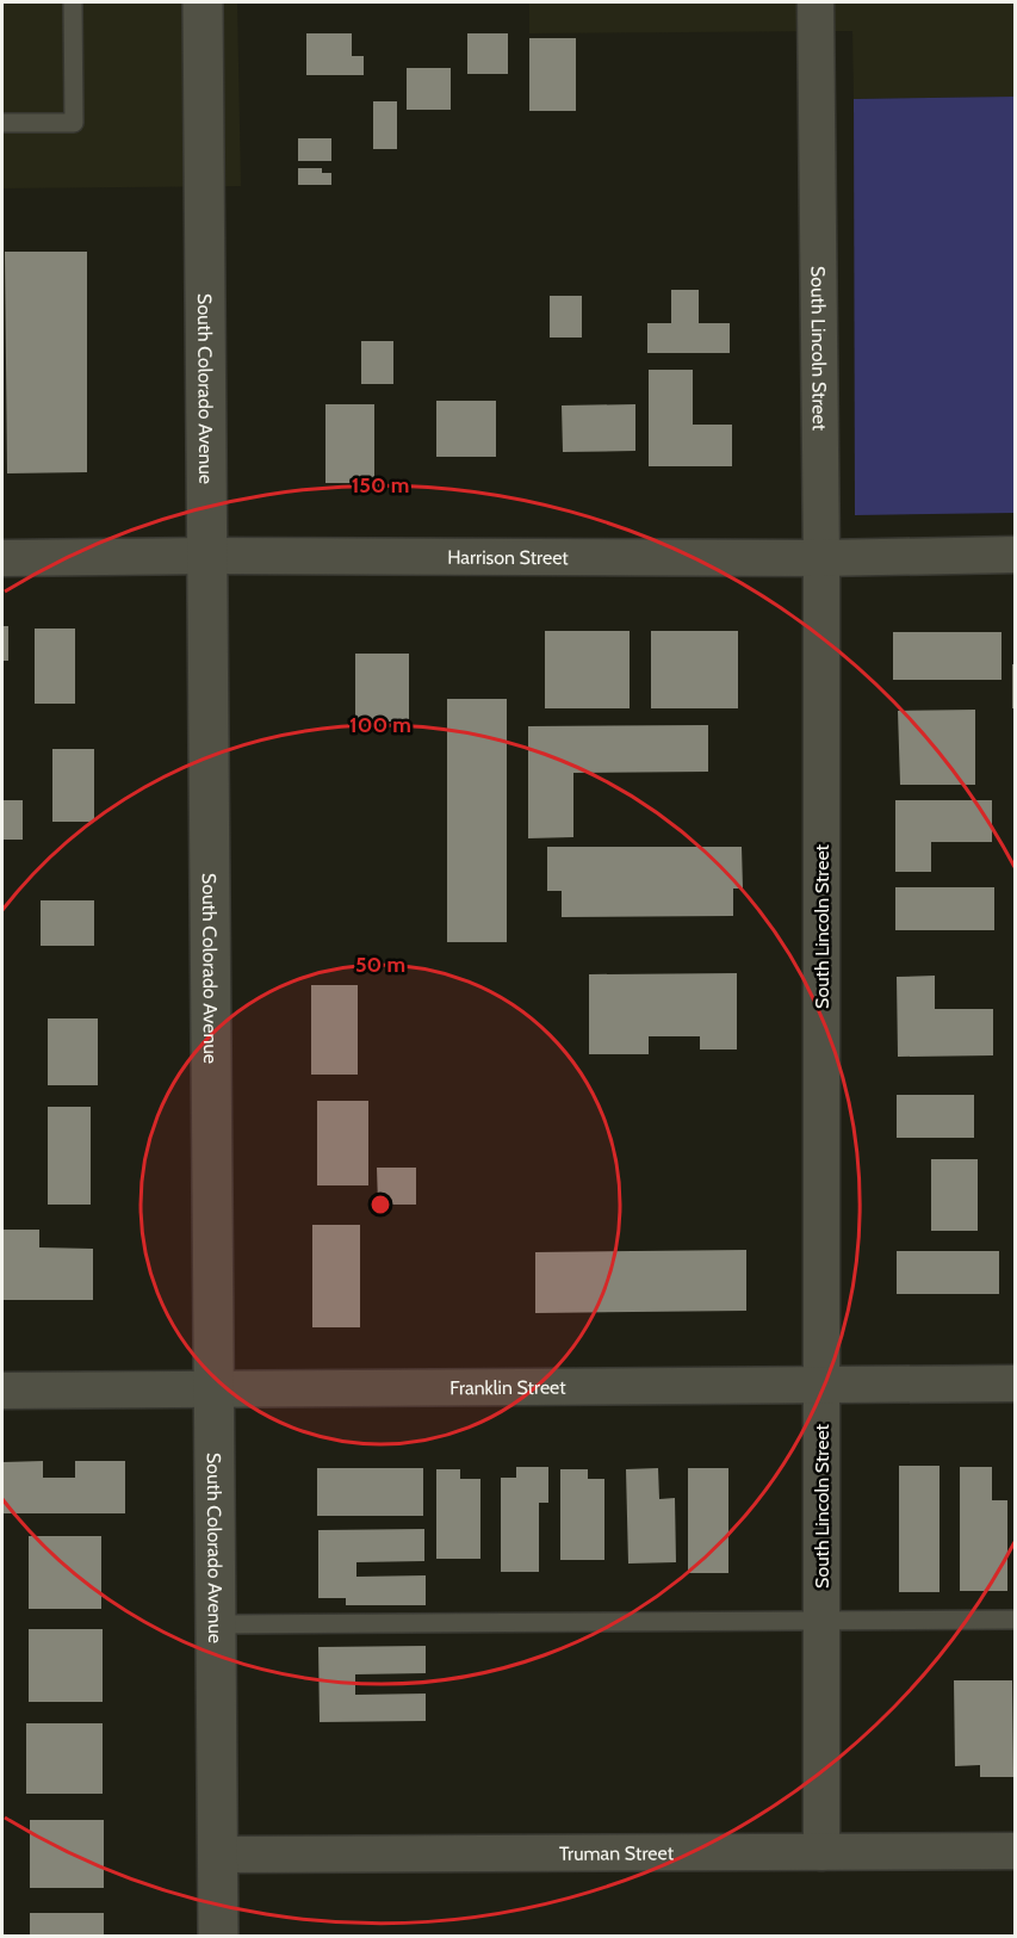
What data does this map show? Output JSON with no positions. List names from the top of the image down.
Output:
{
  "streets": {
    "street": [
      "South Lincoln Street",
      "South Colorado Avenue",
      "Harrison Street",
      "Franklin Street",
      "Truman Street"
    ]
  },
  "crossings": [
    ["South Lincoln Street", "Harrison Street"],
    ["South Lincoln Street", "Franklin Street"],
    ["South Lincoln Street", "Truman Street"],
    ["South Colorado Avenue", "Harrison Street"],
    ["South Colorado Avenue", "Franklin Street"],
    ["South Colorado Avenue", "Truman Street"]
  ],
  "rings": ["150 m", "100 m", "50 m"]
}
